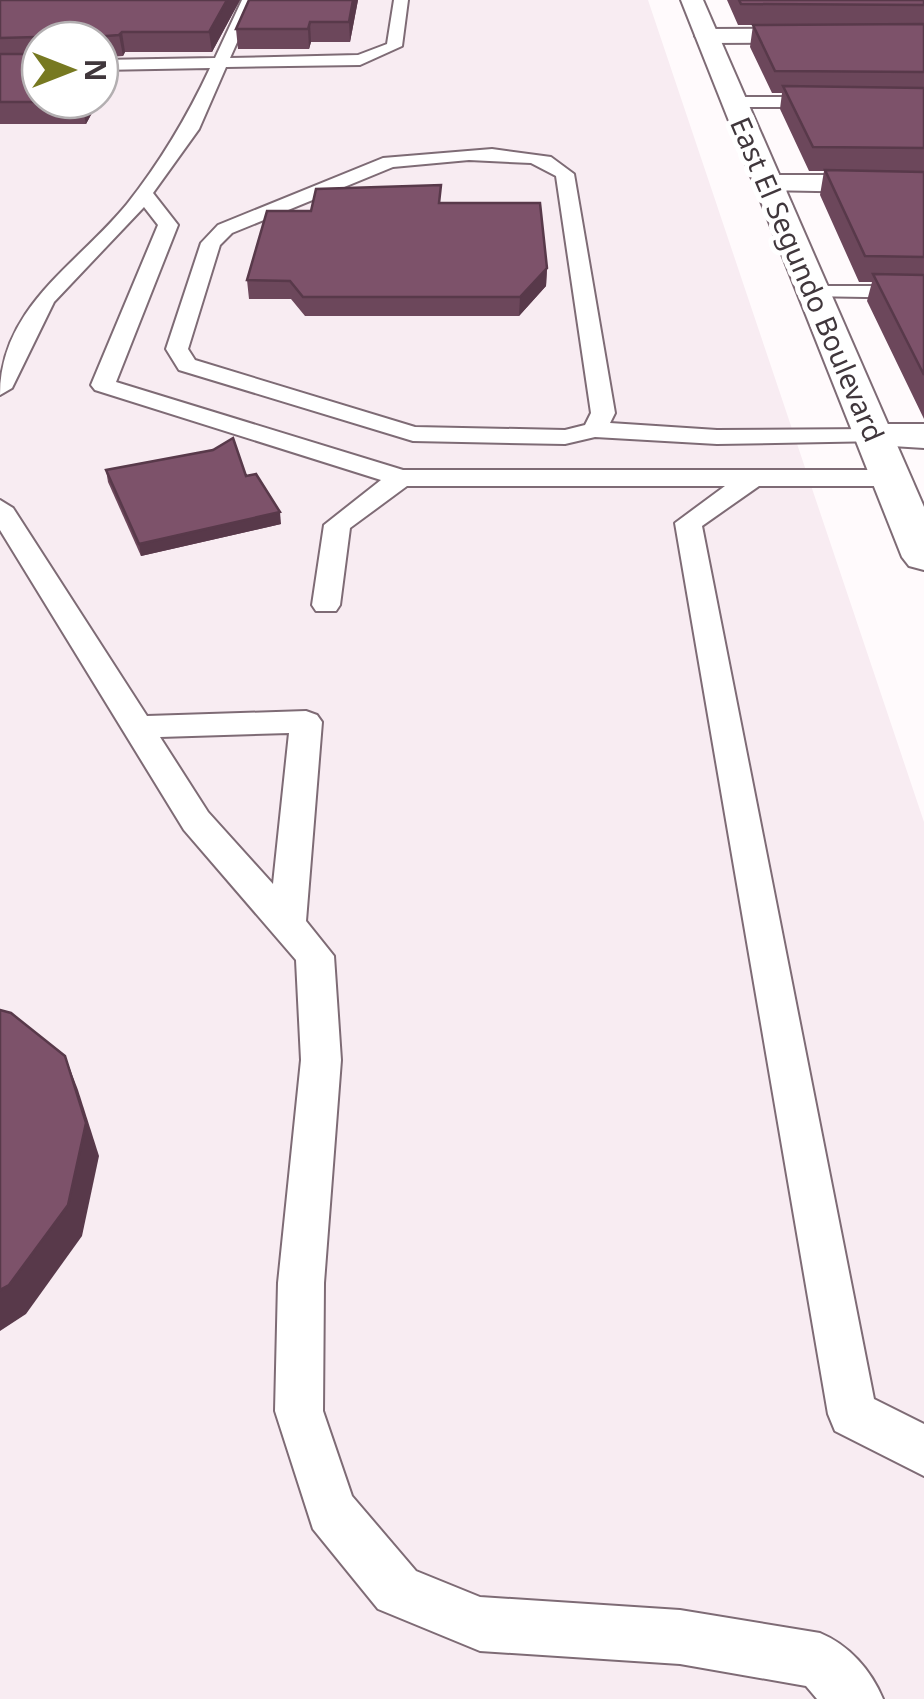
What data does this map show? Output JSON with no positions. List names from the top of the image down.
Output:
{
  "streets": {
    "main road": ["East El Segundo Boulevard"]
  },
  "north": "right"
}
